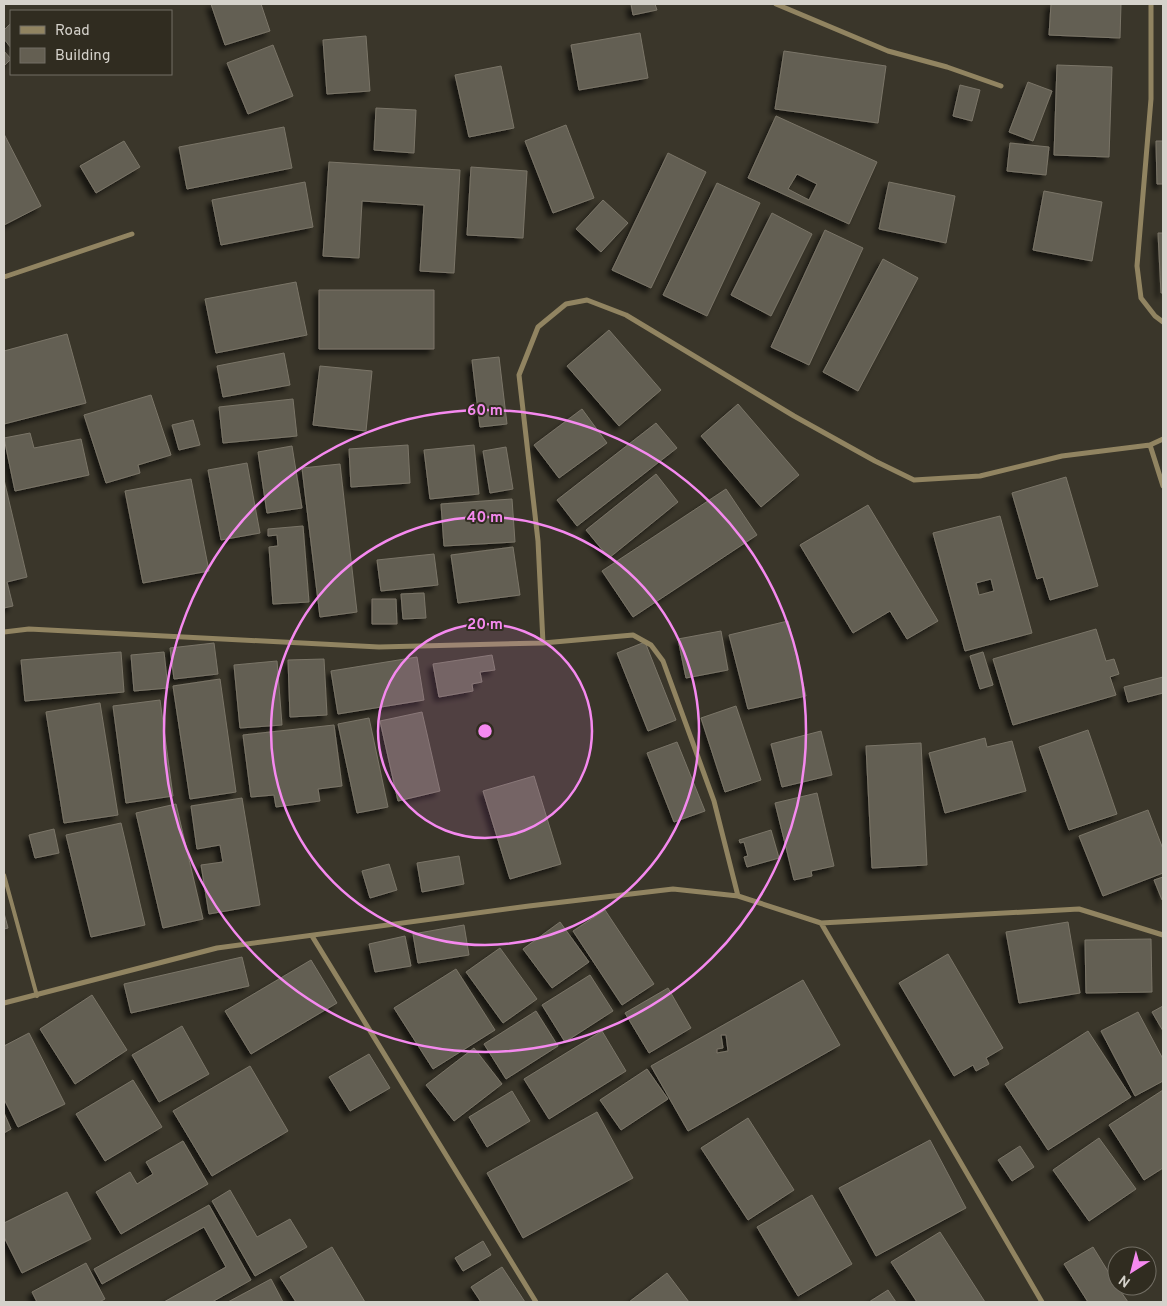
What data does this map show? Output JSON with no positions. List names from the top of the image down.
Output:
{
  "legend": ["Road", "Building"],
  "north": "bottom left",
  "rings": ["60 m", "40 m", "20 m"]
}
